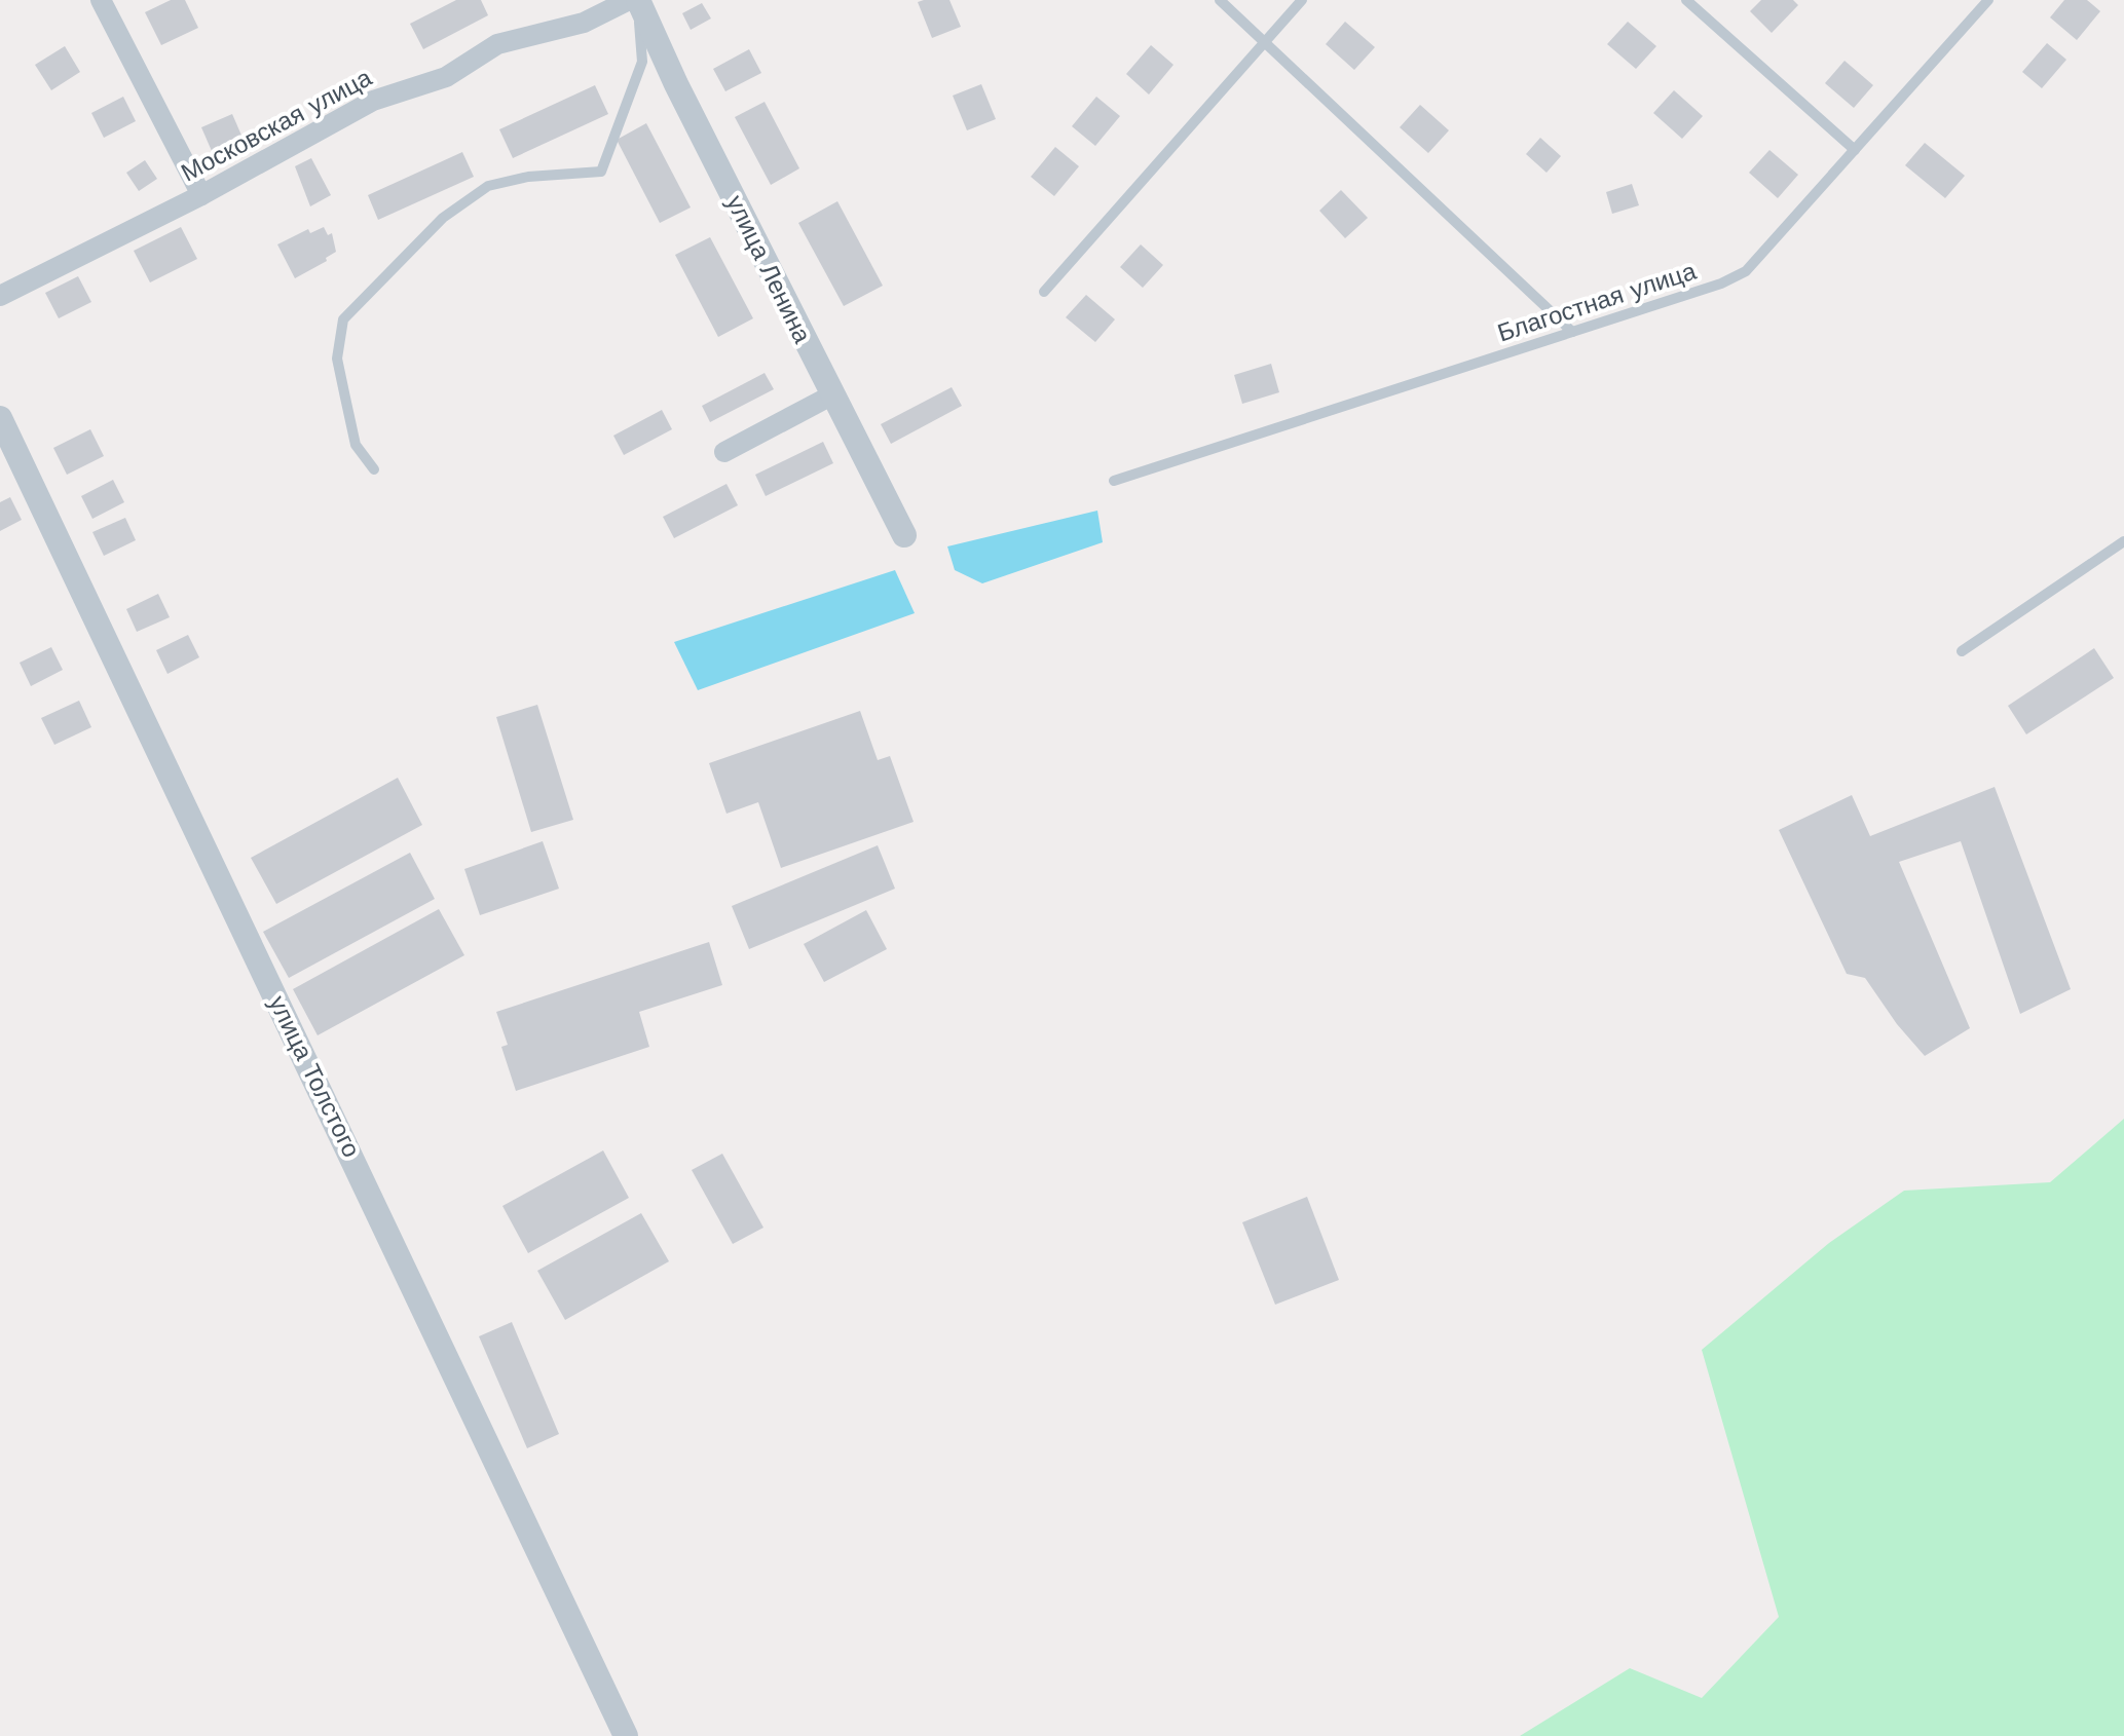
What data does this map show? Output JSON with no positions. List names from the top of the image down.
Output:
{
  "streets": {
    "street": ["Московская улица", "улица Ленина", "улица Толстого"],
    "lane": ["Благостная улица"]
  }
}
